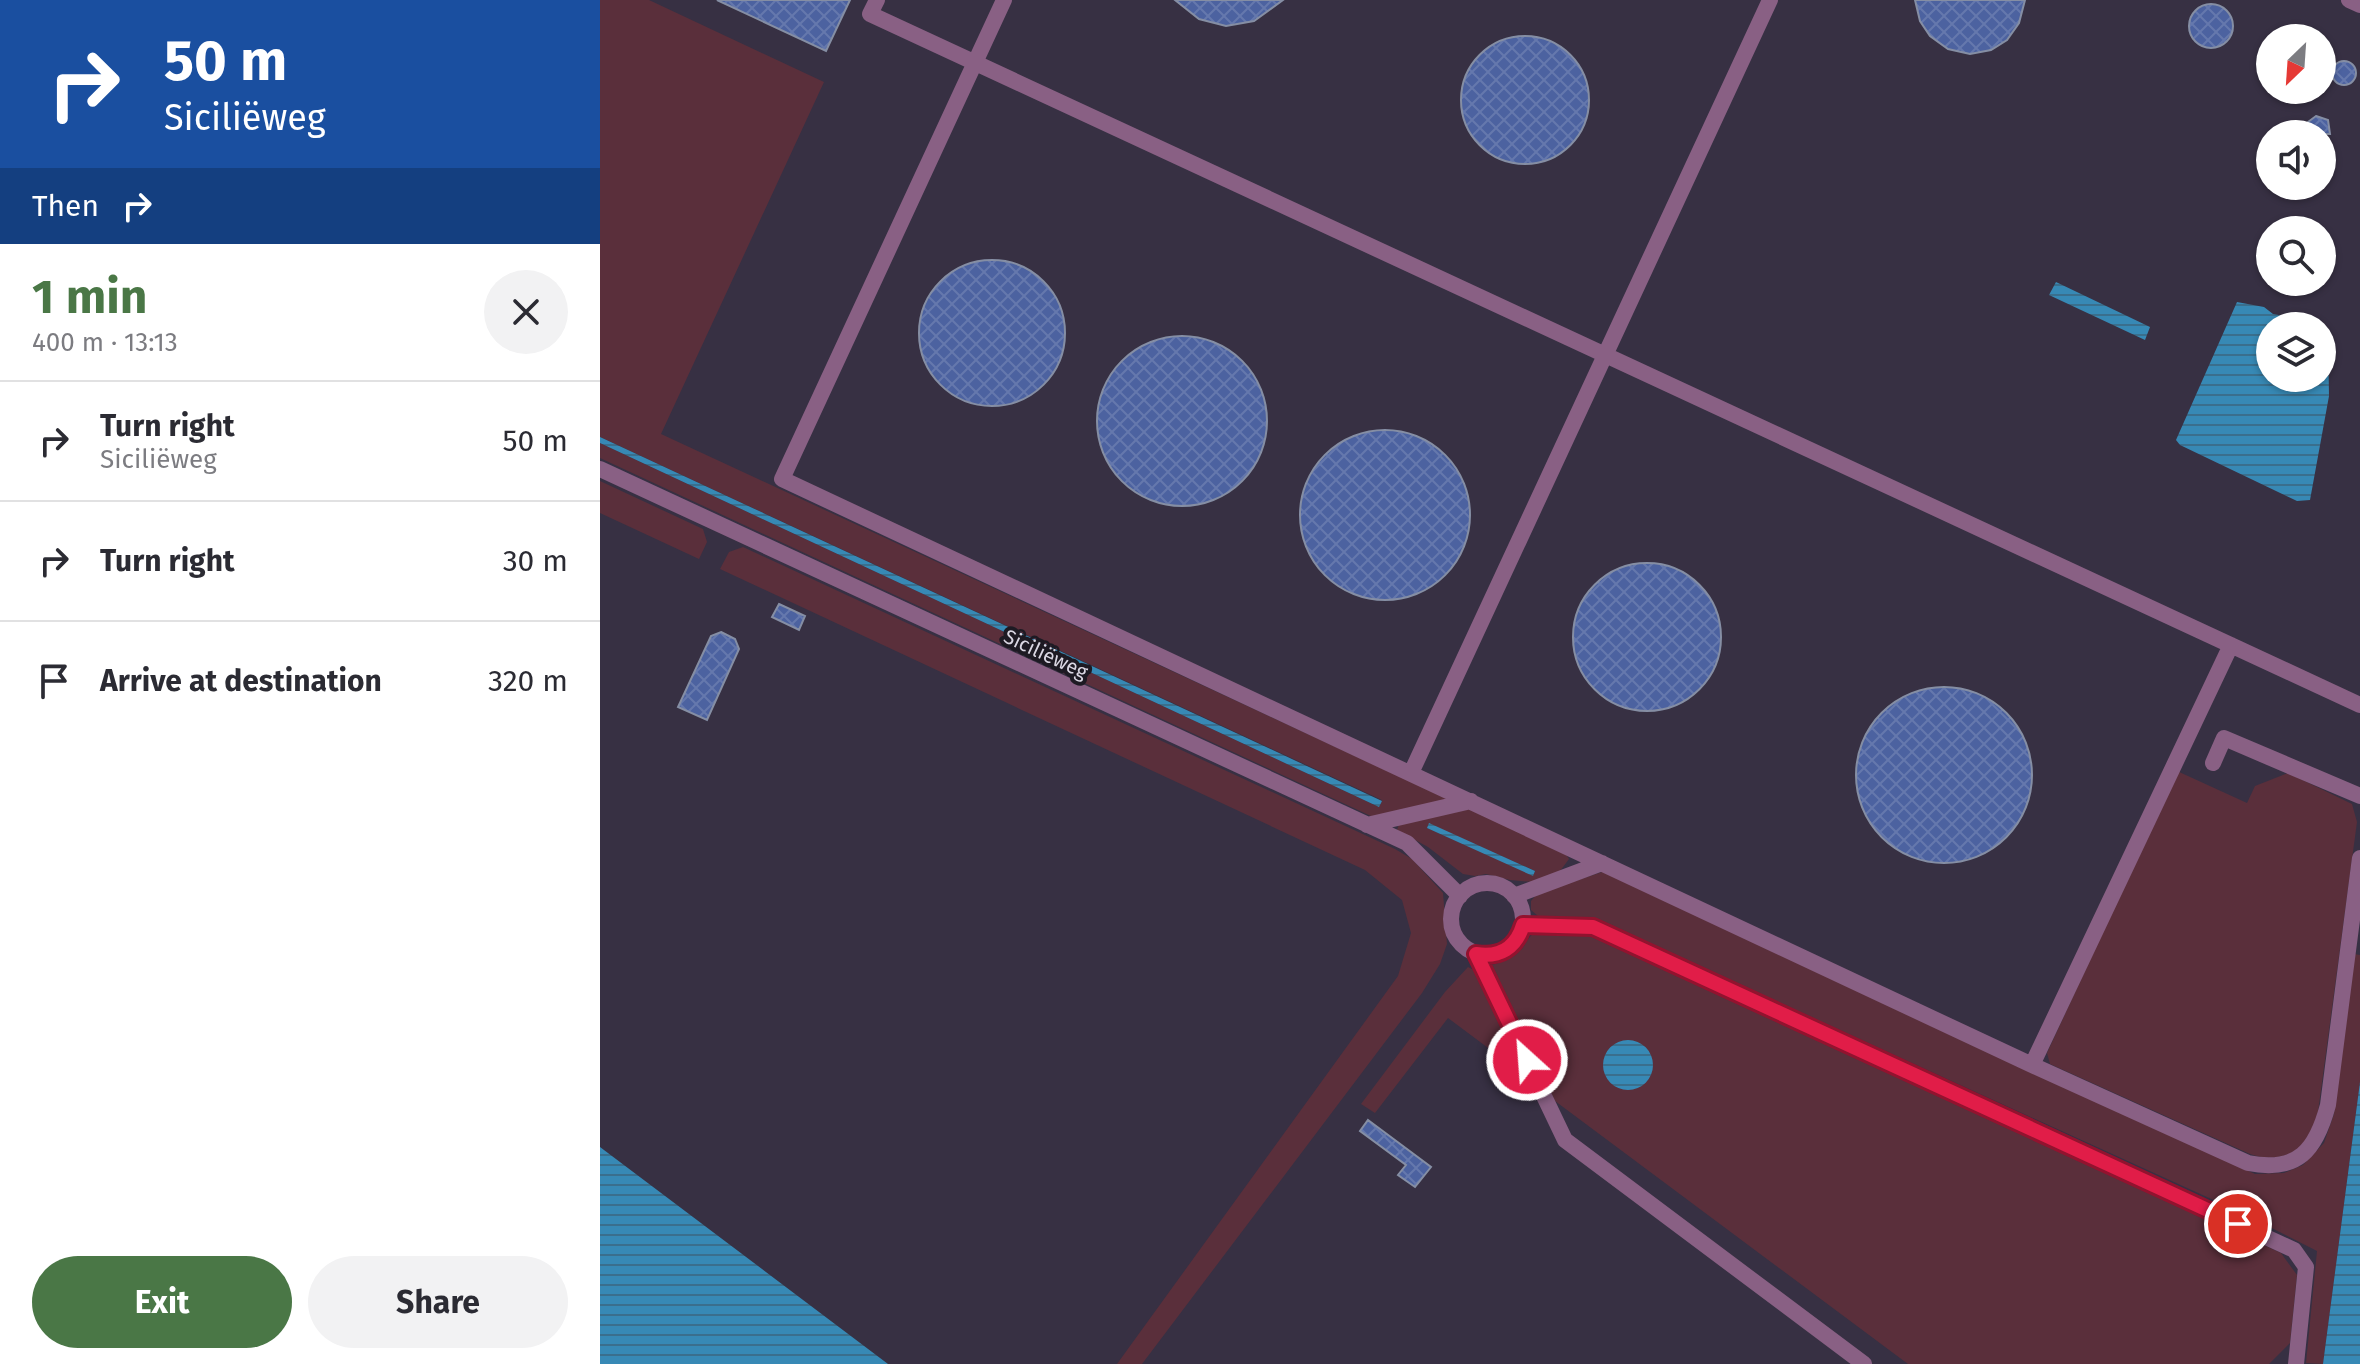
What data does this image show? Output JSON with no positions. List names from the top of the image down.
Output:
{
  "streets": {
    "street": ["Siciliëweg"]
  },
  "north": "bottom left",
  "page": {
    "turn": ["50 m", "Siciliëweg"],
    "then": "Then",
    "heading": ["1 min", "400 m · 13:13"],
    "list": [
      {
        "name": "Turn right",
        "note": "Siciliëweg",
        "value": "50 m"
      },
      {
        "name": "Turn right",
        "value": "30 m"
      },
      {
        "name": "Arrive at destination",
        "value": "320 m"
      }
    ],
    "buttons": ["Exit", "Share"]
  }
}
